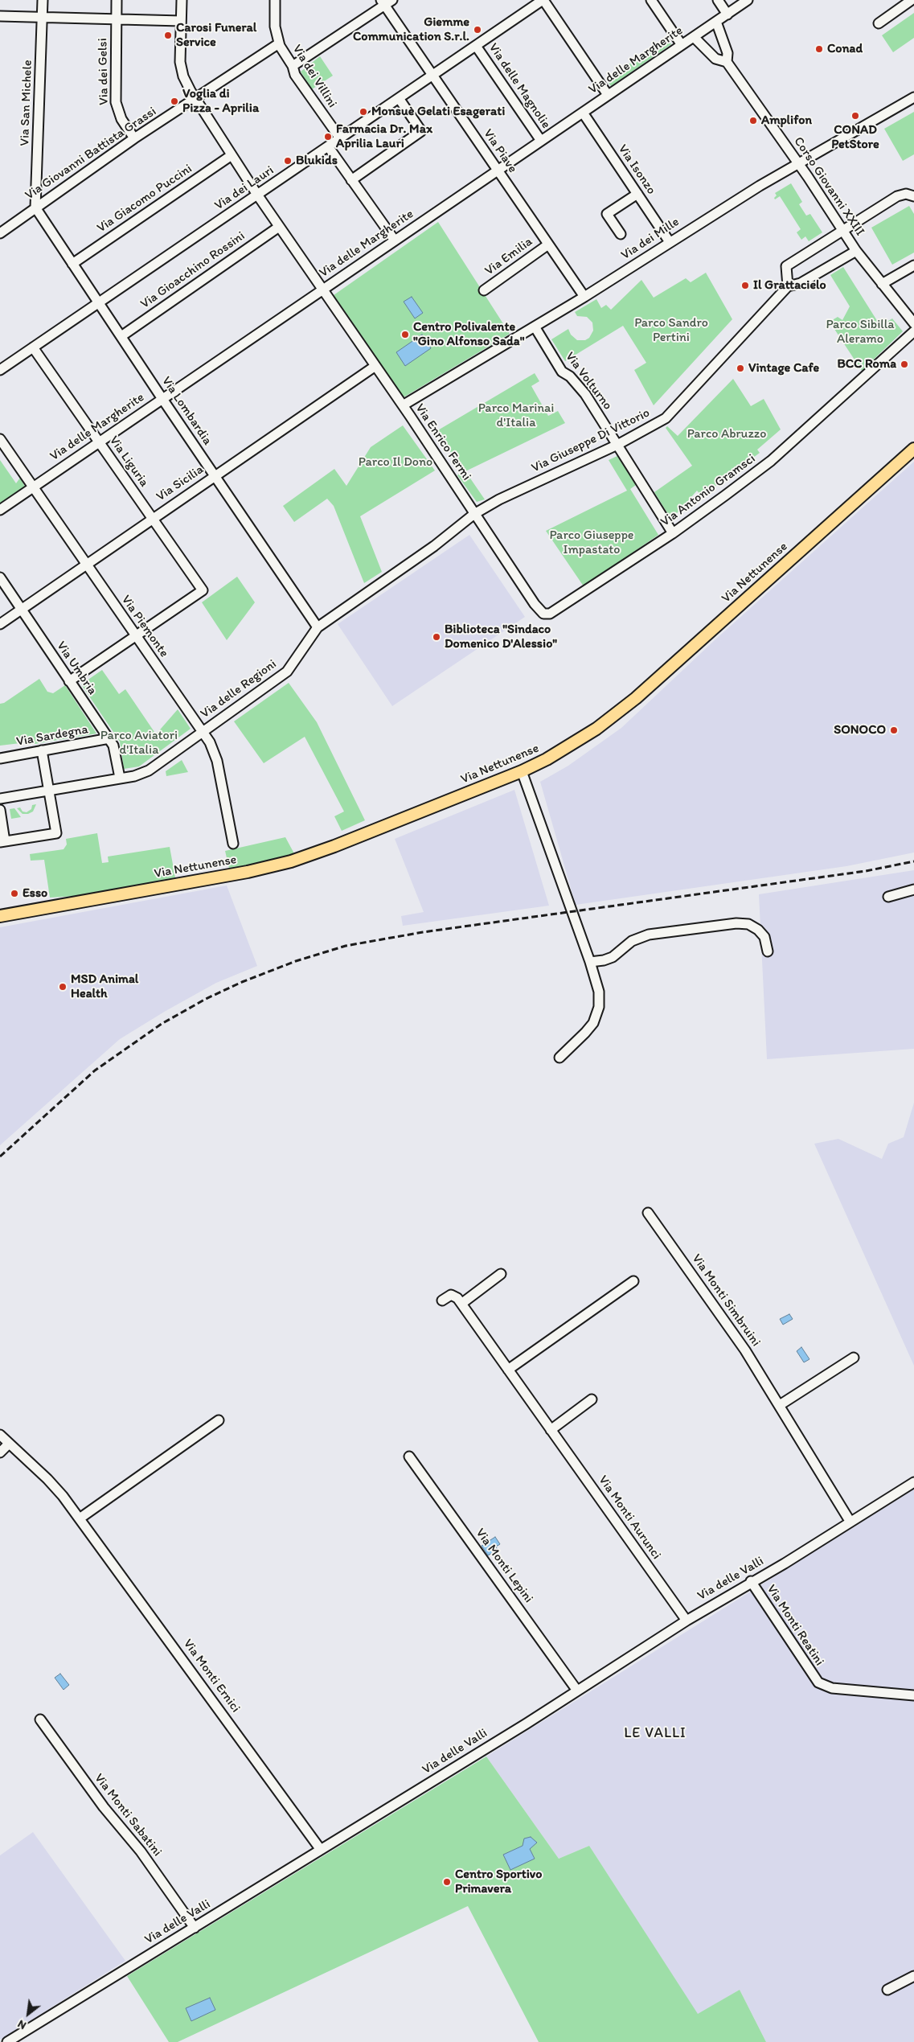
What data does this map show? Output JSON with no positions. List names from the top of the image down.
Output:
{
  "streets": {
    "main road": ["Via Nettunense"],
    "street": [
      "Via delle Margherite",
      "Via dei Gelsi",
      "Via dei Villini",
      "Via delle Magnolie",
      "Via San Michele",
      "Via Piave",
      "Via Giovanni Battista Grassi",
      "Via Isonzo",
      "Corso Giovanni XXIII",
      "Via dei Lauri",
      "Via Giacomo Puccini",
      "Via dei Mille",
      "Via Emilia",
      "Via Gioacchino Rossini",
      "Via Volturno",
      "Via Lombardia",
      "Via Giuseppe Di Vittorio",
      "Via Enrico Fermi",
      "Via Liguria",
      "Via Sicilia",
      "Via Antonio Gramsci",
      "Via Piemonte",
      "Via Umbria",
      "Via delle Regioni",
      "Via Sardegna",
      "Via Monti Simbruini",
      "Via Monti Aurunci",
      "Via Monti Lepini",
      "Via delle Valli",
      "Via Monti Reatini",
      "Via Monti Ernici",
      "Via Monti Sabatini"
    ]
  },
  "crossings": [
    ["Via delle Margherite", "Via delle Magnolie"],
    ["Via delle Margherite", "Via Piave"],
    ["Via delle Margherite", "Via Isonzo"],
    ["Via delle Margherite", "Via Lombardia"],
    ["Via delle Margherite", "Via Enrico Fermi"],
    ["Via delle Margherite", "Via Liguria"],
    ["Via delle Margherite", "Via Piemonte"],
    ["Via dei Gelsi", "Via Giovanni Battista Grassi"],
    ["Via dei Villini", "Via Giovanni Battista Grassi"],
    ["Via dei Villini", "Via dei Lauri"],
    ["Via delle Magnolie", "Via dei Lauri"],
    ["Via San Michele", "Via Giovanni Battista Grassi"],
    ["Via San Michele", "Via Lombardia"],
    ["Via Piave", "Via dei Lauri"],
    ["Via Piave", "Via dei Mille"],
    ["Via Piave", "Via Emilia"],
    ["Via Giovanni Battista Grassi", "Via Lombardia"],
    ["Via Giovanni Battista Grassi", "Via Enrico Fermi"],
    ["Via Isonzo", "Via dei Mille"],
    ["Corso Giovanni XXIII", "Via dei Mille"],
    ["Corso Giovanni XXIII", "Via Giuseppe Di Vittorio"],
    ["Via dei Lauri", "Via Lombardia"],
    ["Via dei Lauri", "Via Enrico Fermi"],
    ["Via dei Lauri", "Via Liguria"],
    ["Via Giacomo Puccini", "Via Lombardia"],
    ["Via Giacomo Puccini", "Via Enrico Fermi"],
    ["Via dei Mille", "Via Volturno"],
    ["Via dei Mille", "Via Enrico Fermi"],
    ["Via Gioacchino Rossini", "Via Lombardia"],
    ["Via Gioacchino Rossini", "Via Enrico Fermi"],
    ["Via Volturno", "Via Giuseppe Di Vittorio"],
    ["Via Volturno", "Via Antonio Gramsci"],
    ["Via Lombardia", "Via Sicilia"],
    ["Via Lombardia", "Via delle Regioni"],
    ["Via Giuseppe Di Vittorio", "Via Enrico Fermi"],
    ["Via Giuseppe Di Vittorio", "Via delle Regioni"],
    ["Via Enrico Fermi", "Via Sicilia"],
    ["Via Enrico Fermi", "Via Antonio Gramsci"],
    ["Via Enrico Fermi", "Via delle Regioni"],
    ["Via Liguria", "Via Sicilia"],
    ["Via Liguria", "Via Piemonte"],
    ["Via Sicilia", "Via Piemonte"],
    ["Via Sicilia", "Via Umbria"],
    ["Via Piemonte", "Via delle Regioni"],
    ["Via Umbria", "Via delle Regioni"],
    ["Via Umbria", "Via Sardegna"],
    ["Via Monti Simbruini", "Via delle Valli"],
    ["Via Monti Aurunci", "Via delle Valli"],
    ["Via Monti Lepini", "Via delle Valli"],
    ["Via delle Valli", "Via Monti Reatini"],
    ["Via delle Valli", "Via Monti Ernici"],
    ["Via delle Valli", "Via Monti Sabatini"]
  ],
  "districts": ["LE VALLI"],
  "parks": [
    "Parco Sandro Pertini",
    "Parco Sibilla Aleramo",
    "Parco Marinai d'Italia",
    "Parco Abruzzo",
    "Parco Il Dono",
    "Parco Giuseppe Impastato",
    "Parco Aviatori d'Italia"
  ],
  "places": [
    "Giemme Communication S.r.l.",
    "Carosi Funeral Service",
    "Conad",
    "Voglia di Pizza - Aprilia",
    "Monsuè Gelati Esagerati",
    "CONAD PetStore",
    "Amplifon",
    "Farmacia Dr. Max Aprilia Lauri",
    "Blukids",
    "Il Grattacielo",
    "Centro Polivalente \"Gino Alfonso Sada\"",
    "BCC Roma",
    "Vintage Cafe",
    "Biblioteca \"Sindaco Domenico D'Alessio\"",
    "SONOCO",
    "Esso",
    "MSD Animal Health",
    "Centro Sportivo Primavera"
  ],
  "north": "bottom left"
}
